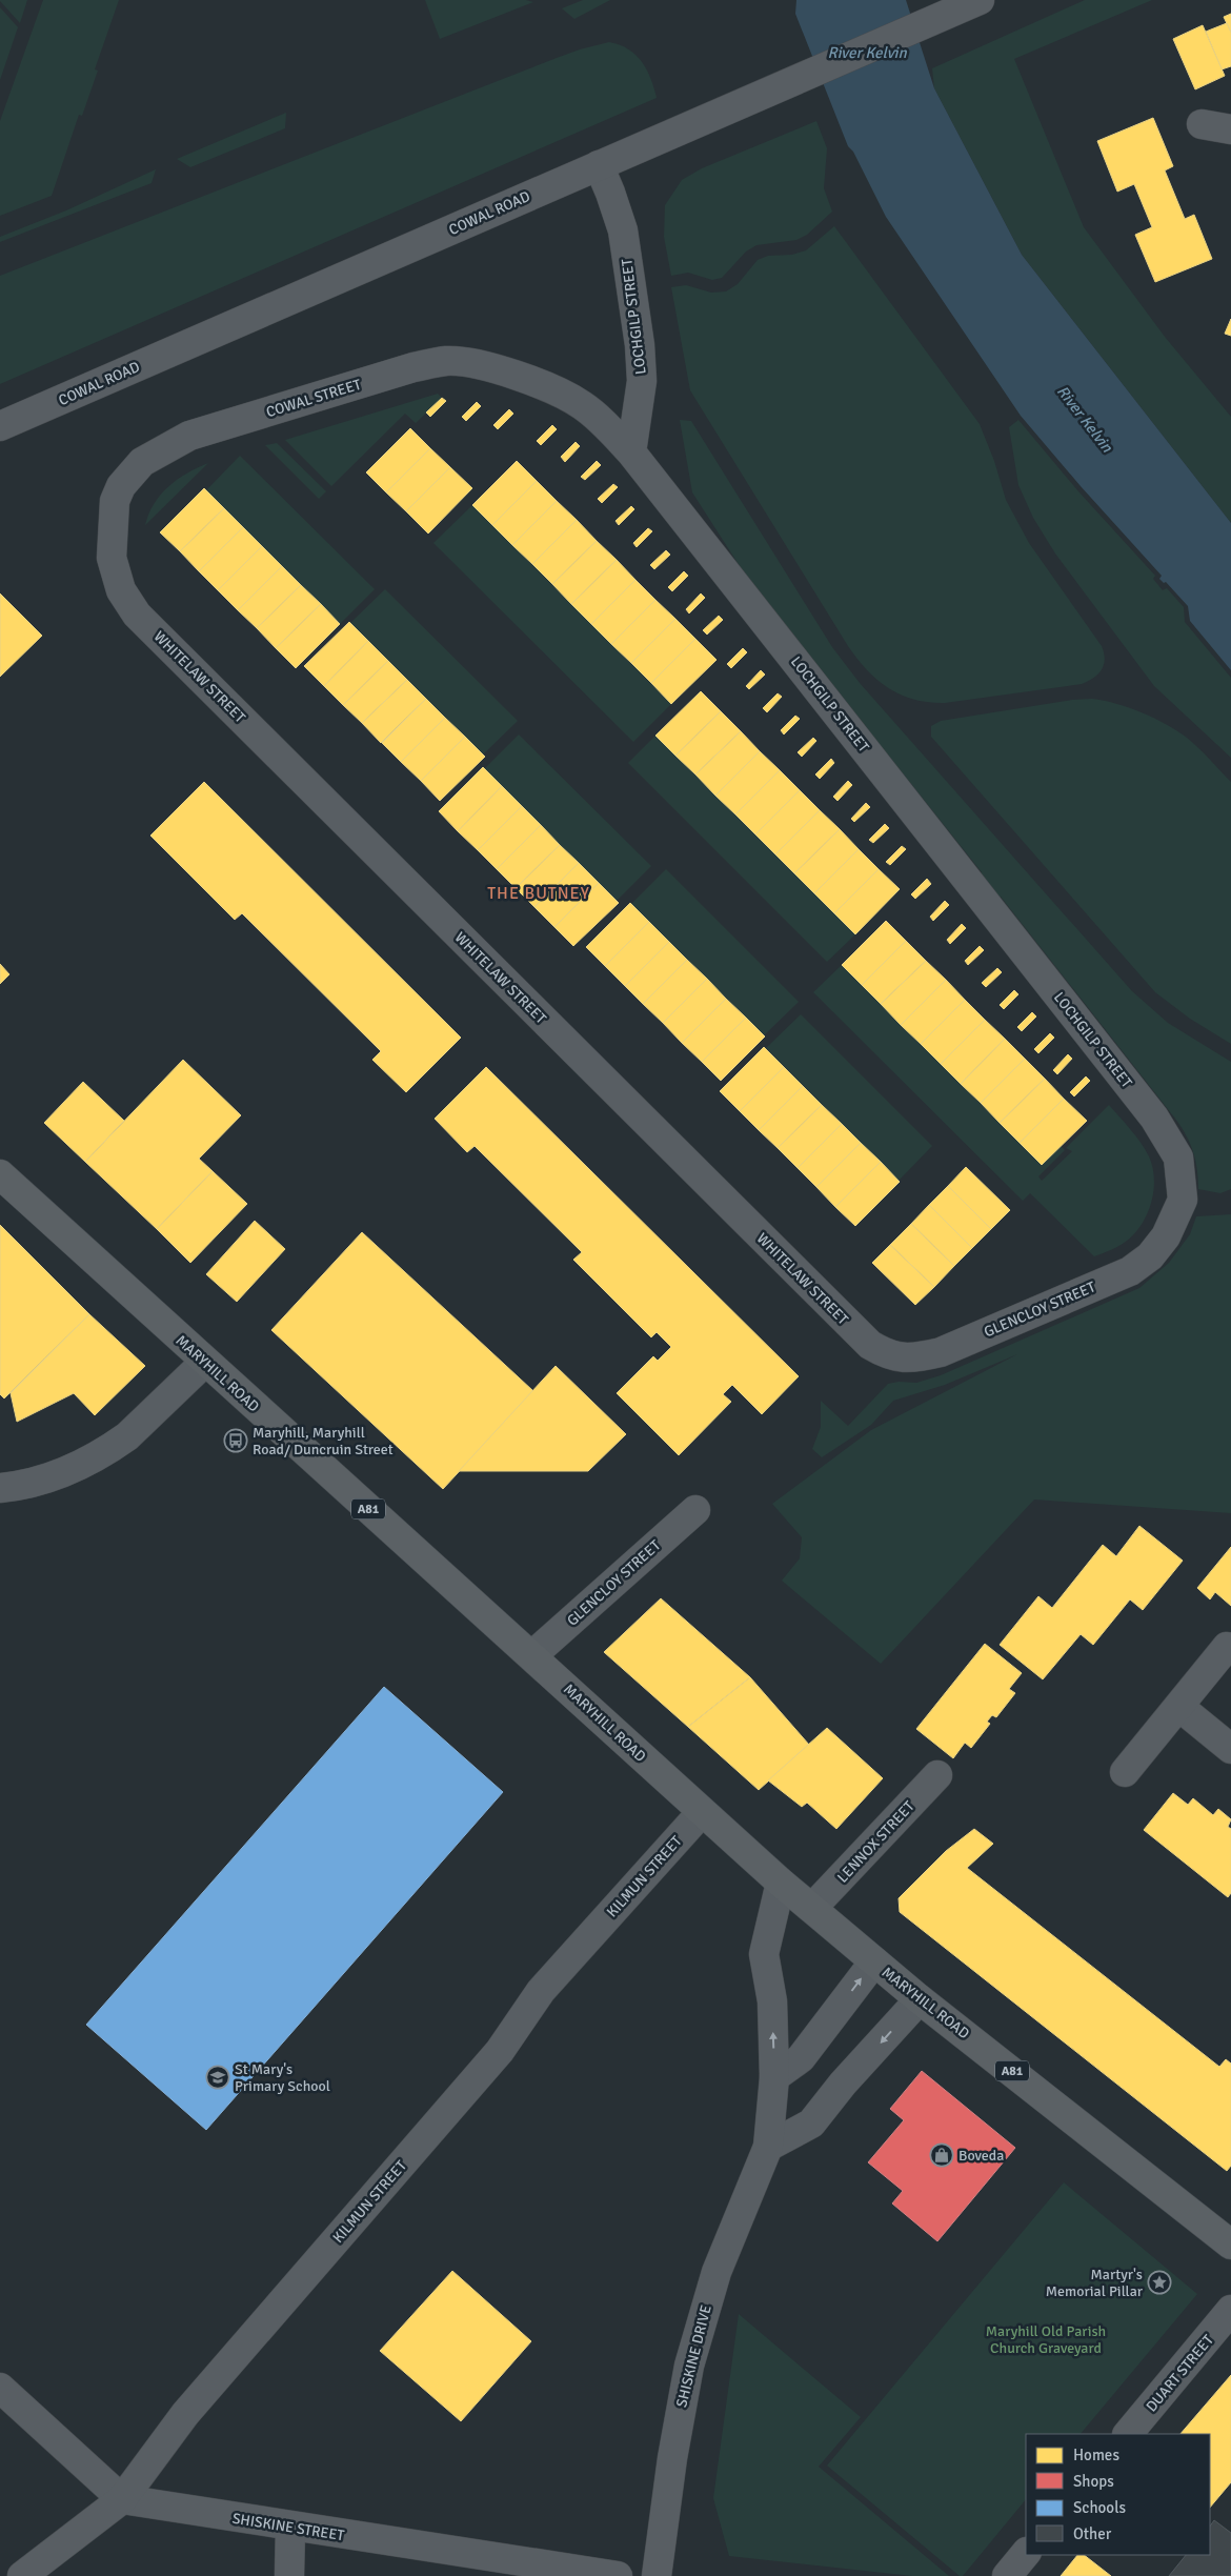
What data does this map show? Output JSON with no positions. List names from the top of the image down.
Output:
{
  "streets": {
    "main road": ["MARYHILL ROAD", "A81"],
    "street": [
      "COWAL ROAD",
      "LOCHGILP STREET",
      "COWAL STREET",
      "WHITELAW STREET",
      "GLENCLOY STREET",
      "LENNOX STREET",
      "KILMUN STREET",
      "SHISKINE DRIVE",
      "DUART STREET",
      "SHISKINE STREET"
    ]
  },
  "crossings": [
    ["COWAL ROAD", "LOCHGILP STREET"],
    ["LOCHGILP STREET", "COWAL STREET"],
    ["LOCHGILP STREET", "GLENCLOY STREET"],
    ["COWAL STREET", "WHITELAW STREET"],
    ["WHITELAW STREET", "GLENCLOY STREET"],
    ["GLENCLOY STREET", "MARYHILL ROAD"],
    ["MARYHILL ROAD", "LENNOX STREET"],
    ["MARYHILL ROAD", "KILMUN STREET"],
    ["MARYHILL ROAD", "SHISKINE DRIVE"],
    ["KILMUN STREET", "SHISKINE STREET"]
  ],
  "districts": ["THE BUTNEY"],
  "water": ["River Kelvin"],
  "parks": ["Maryhill Old Parish Church Graveyard"],
  "places": {
    "bus stop": ["Maryhill, Maryhill Road/ Duncruin Street"],
    "school or university": ["St Mary's Primary School"],
    "shop": ["Boveda"],
    "place": ["Martyr's Memorial Pillar"]
  },
  "legend": [
    "Homes",
    "Shops",
    "Schools",
    "Other"
  ]
}
